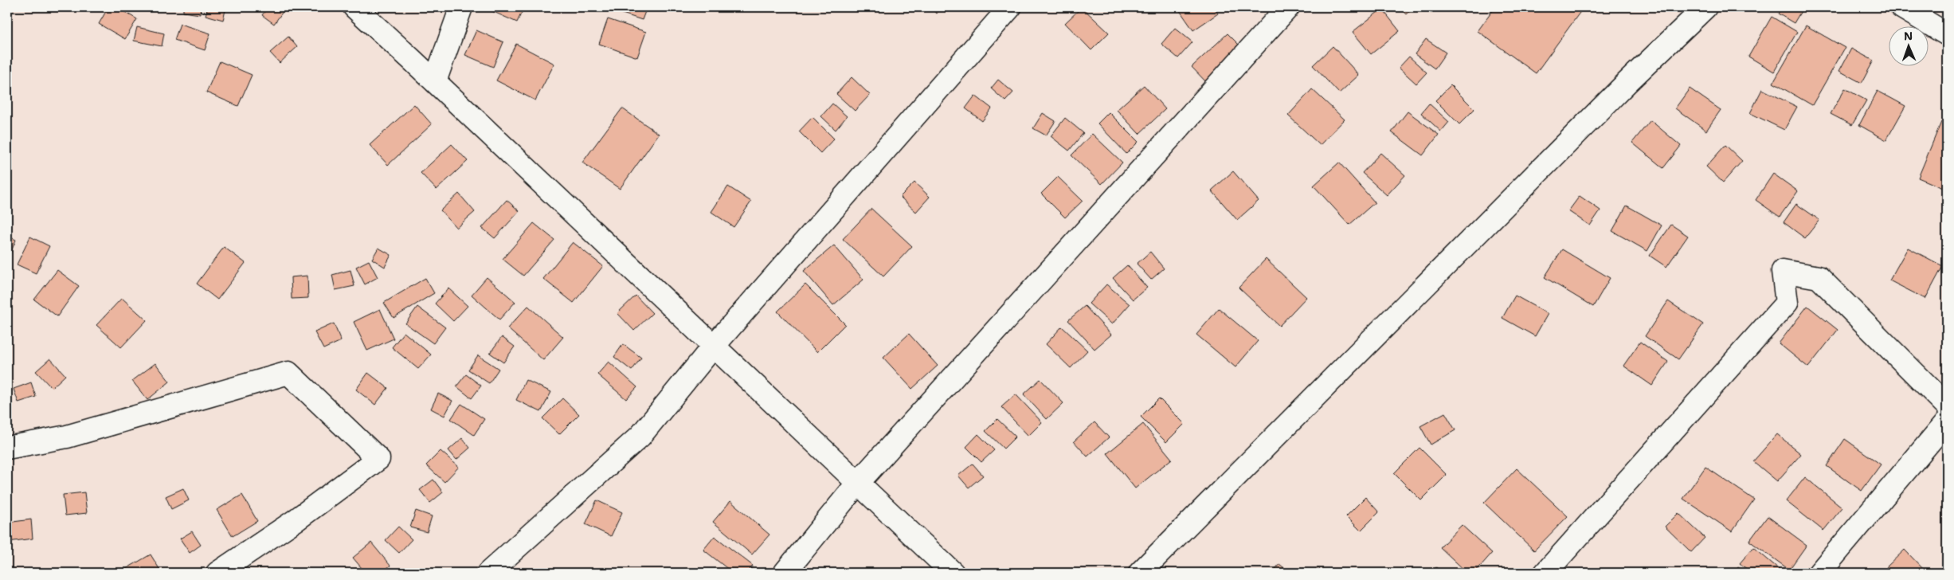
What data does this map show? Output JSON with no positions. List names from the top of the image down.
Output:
{
  "north": "top"
}
